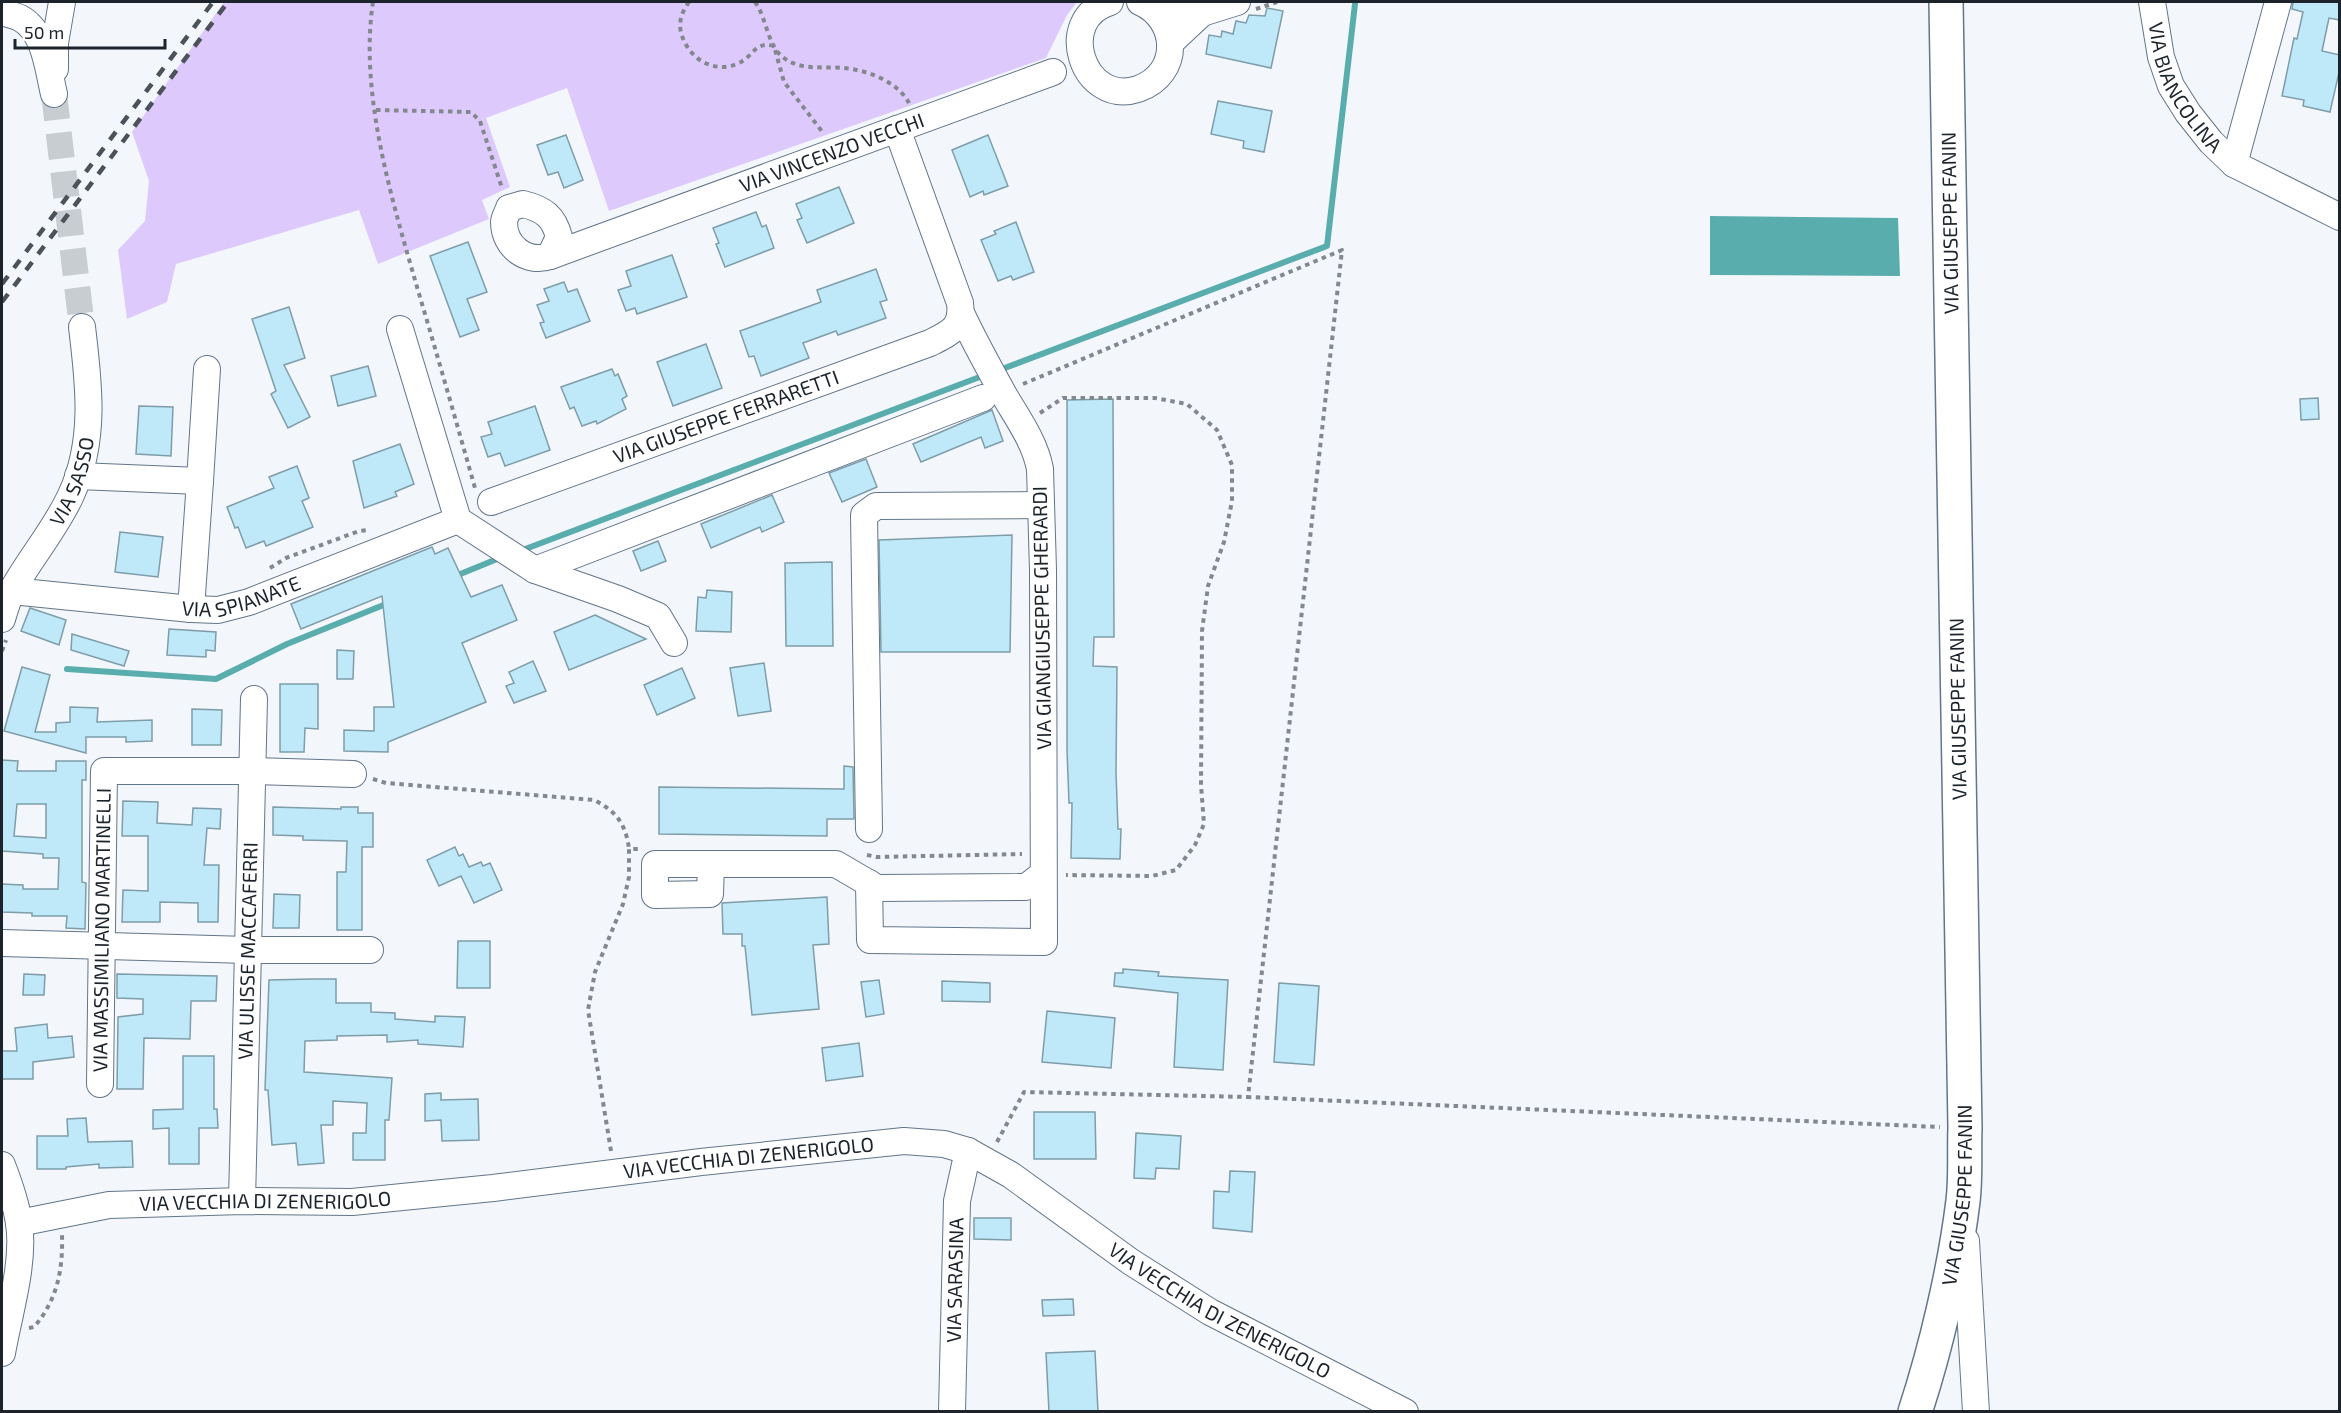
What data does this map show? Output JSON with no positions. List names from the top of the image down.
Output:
{
  "streets": {
    "main road": ["VIA GIUSEPPE FANIN"],
    "street": [
      "VIA BIANCOLINA",
      "VIA VINCENZO VECCHI",
      "VIA GIUSEPPE FERRARETTI",
      "VIA SASSO",
      "VIA SPIANATE",
      "VIA GIANGIUSEPPE GHERARDI",
      "VIA MASSIMILIANO MARTINELLI",
      "VIA ULISSE MACCAFERRI",
      "VIA VECCHIA DI ZENERIGOLO",
      "VIA SARASINA"
    ]
  },
  "crossings": [
    ["VIA VINCENZO VECCHI", "VIA GIANGIUSEPPE GHERARDI"],
    ["VIA GIUSEPPE FERRARETTI", "VIA GIANGIUSEPPE GHERARDI"],
    ["VIA SASSO", "VIA SPIANATE"],
    ["VIA MASSIMILIANO MARTINELLI", "VIA ULISSE MACCAFERRI"],
    ["VIA ULISSE MACCAFERRI", "VIA VECCHIA DI ZENERIGOLO"],
    ["VIA VECCHIA DI ZENERIGOLO", "VIA SARASINA"]
  ],
  "scale_bar": "50 m"
}
